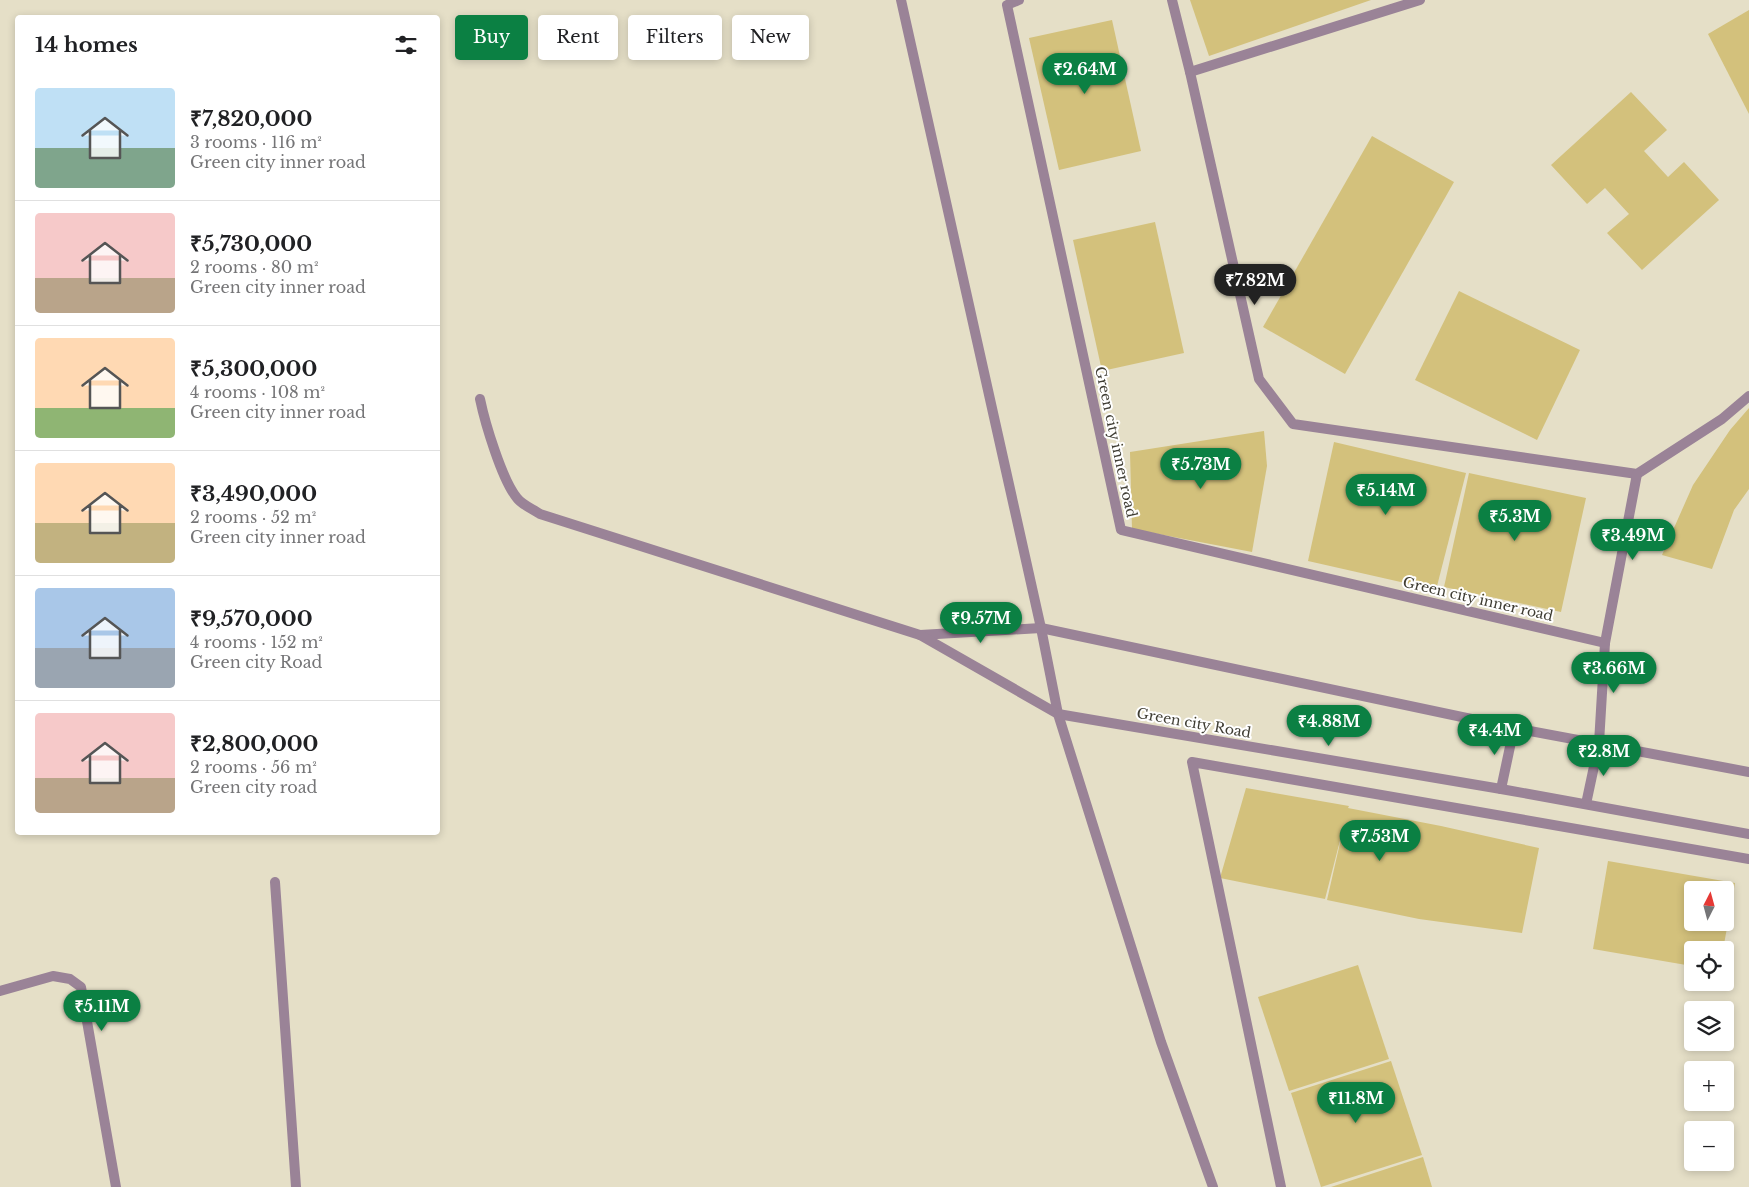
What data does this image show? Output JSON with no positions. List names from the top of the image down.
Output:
{
  "streets": {
    "street": ["Green city inner road", "Green city Road"]
  },
  "north": "top",
  "page": {
    "chip": [
      "Buy",
      "Rent",
      "Filters",
      "New"
    ],
    "heading": "14 homes",
    "price": [
      "₹2.64M",
      "₹7.82M",
      "₹5.73M",
      "₹5.14M",
      "₹5.3M",
      "₹3.49M",
      "₹9.57M",
      "₹3.66M",
      "₹4.88M",
      "₹4.4M",
      "₹2.8M",
      "₹7.53M",
      "₹5.11M",
      "₹11.8M"
    ],
    "list": [
      {
        "name": "₹7,820,000",
        "note": "3 rooms · 116 m² · Green city inner road"
      },
      {
        "name": "₹5,730,000",
        "note": "2 rooms · 80 m² · Green city inner road"
      },
      {
        "name": "₹5,300,000",
        "note": "4 rooms · 108 m² · Green city inner road"
      },
      {
        "name": "₹3,490,000",
        "note": "2 rooms · 52 m² · Green city inner road"
      },
      {
        "name": "₹9,570,000",
        "note": "4 rooms · 152 m² · Green city Road"
      },
      {
        "name": "₹2,800,000",
        "note": "2 rooms · 56 m² · Green city road"
      }
    ],
    "map_buttons": ["+", "−"]
  }
}
